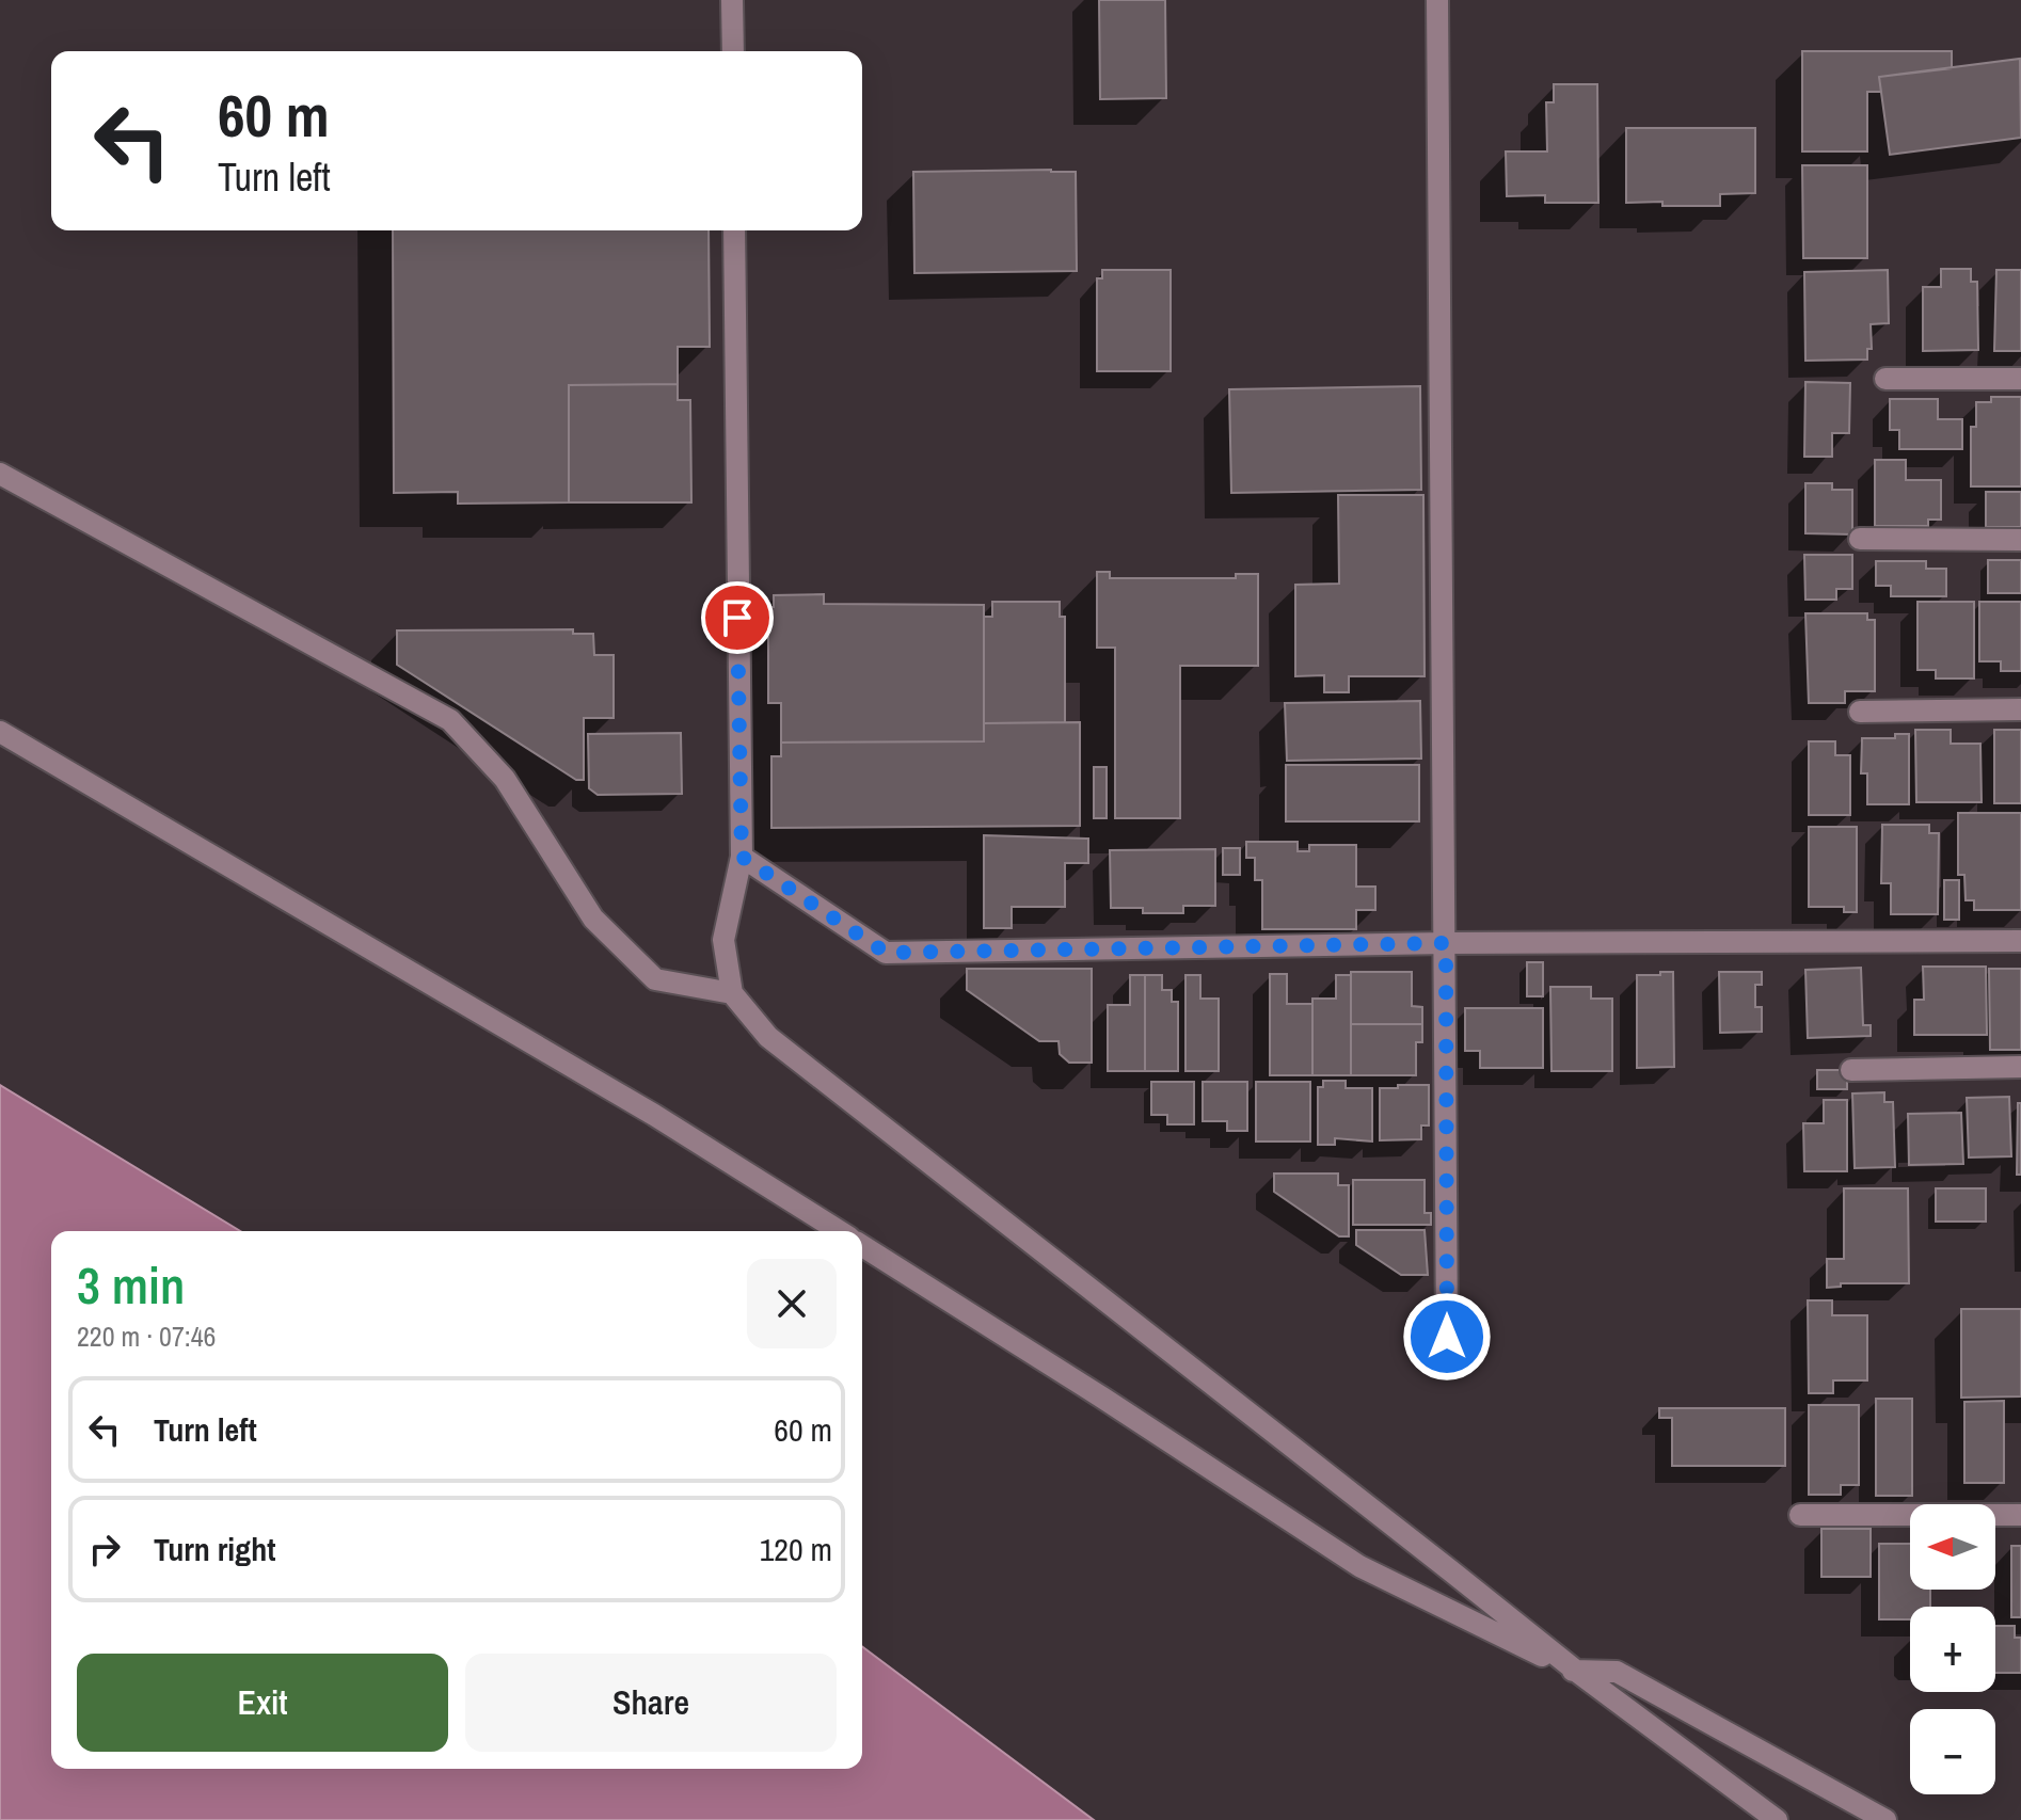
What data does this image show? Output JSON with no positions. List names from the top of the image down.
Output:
{
  "north": "left",
  "page": {
    "turn": ["60 m", "Turn left"],
    "heading": ["3 min", "220 m · 07:46"],
    "list": [
      {
        "name": "Turn left",
        "value": "60 m"
      },
      {
        "name": "Turn right",
        "value": "120 m"
      }
    ],
    "map_buttons": ["+", "−"],
    "buttons": ["Exit", "Share"]
  }
}
